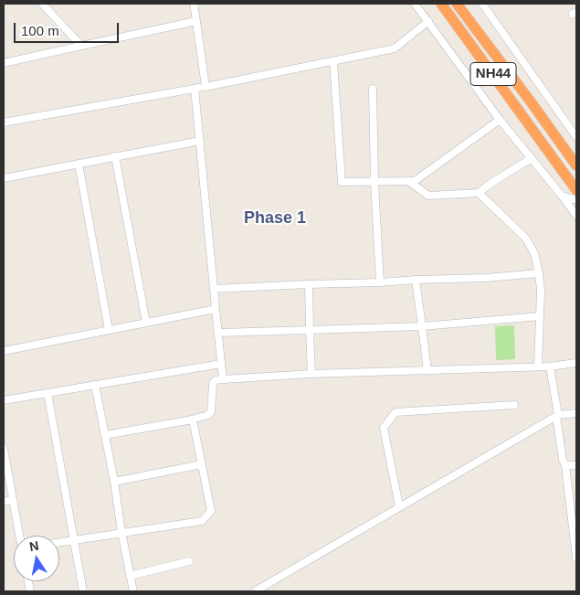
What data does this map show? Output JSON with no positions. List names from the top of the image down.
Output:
{
  "streets": {
    "highway": ["NH44"]
  },
  "districts": ["Phase 1"],
  "scale_bar": "100 m",
  "north": "top"
}
